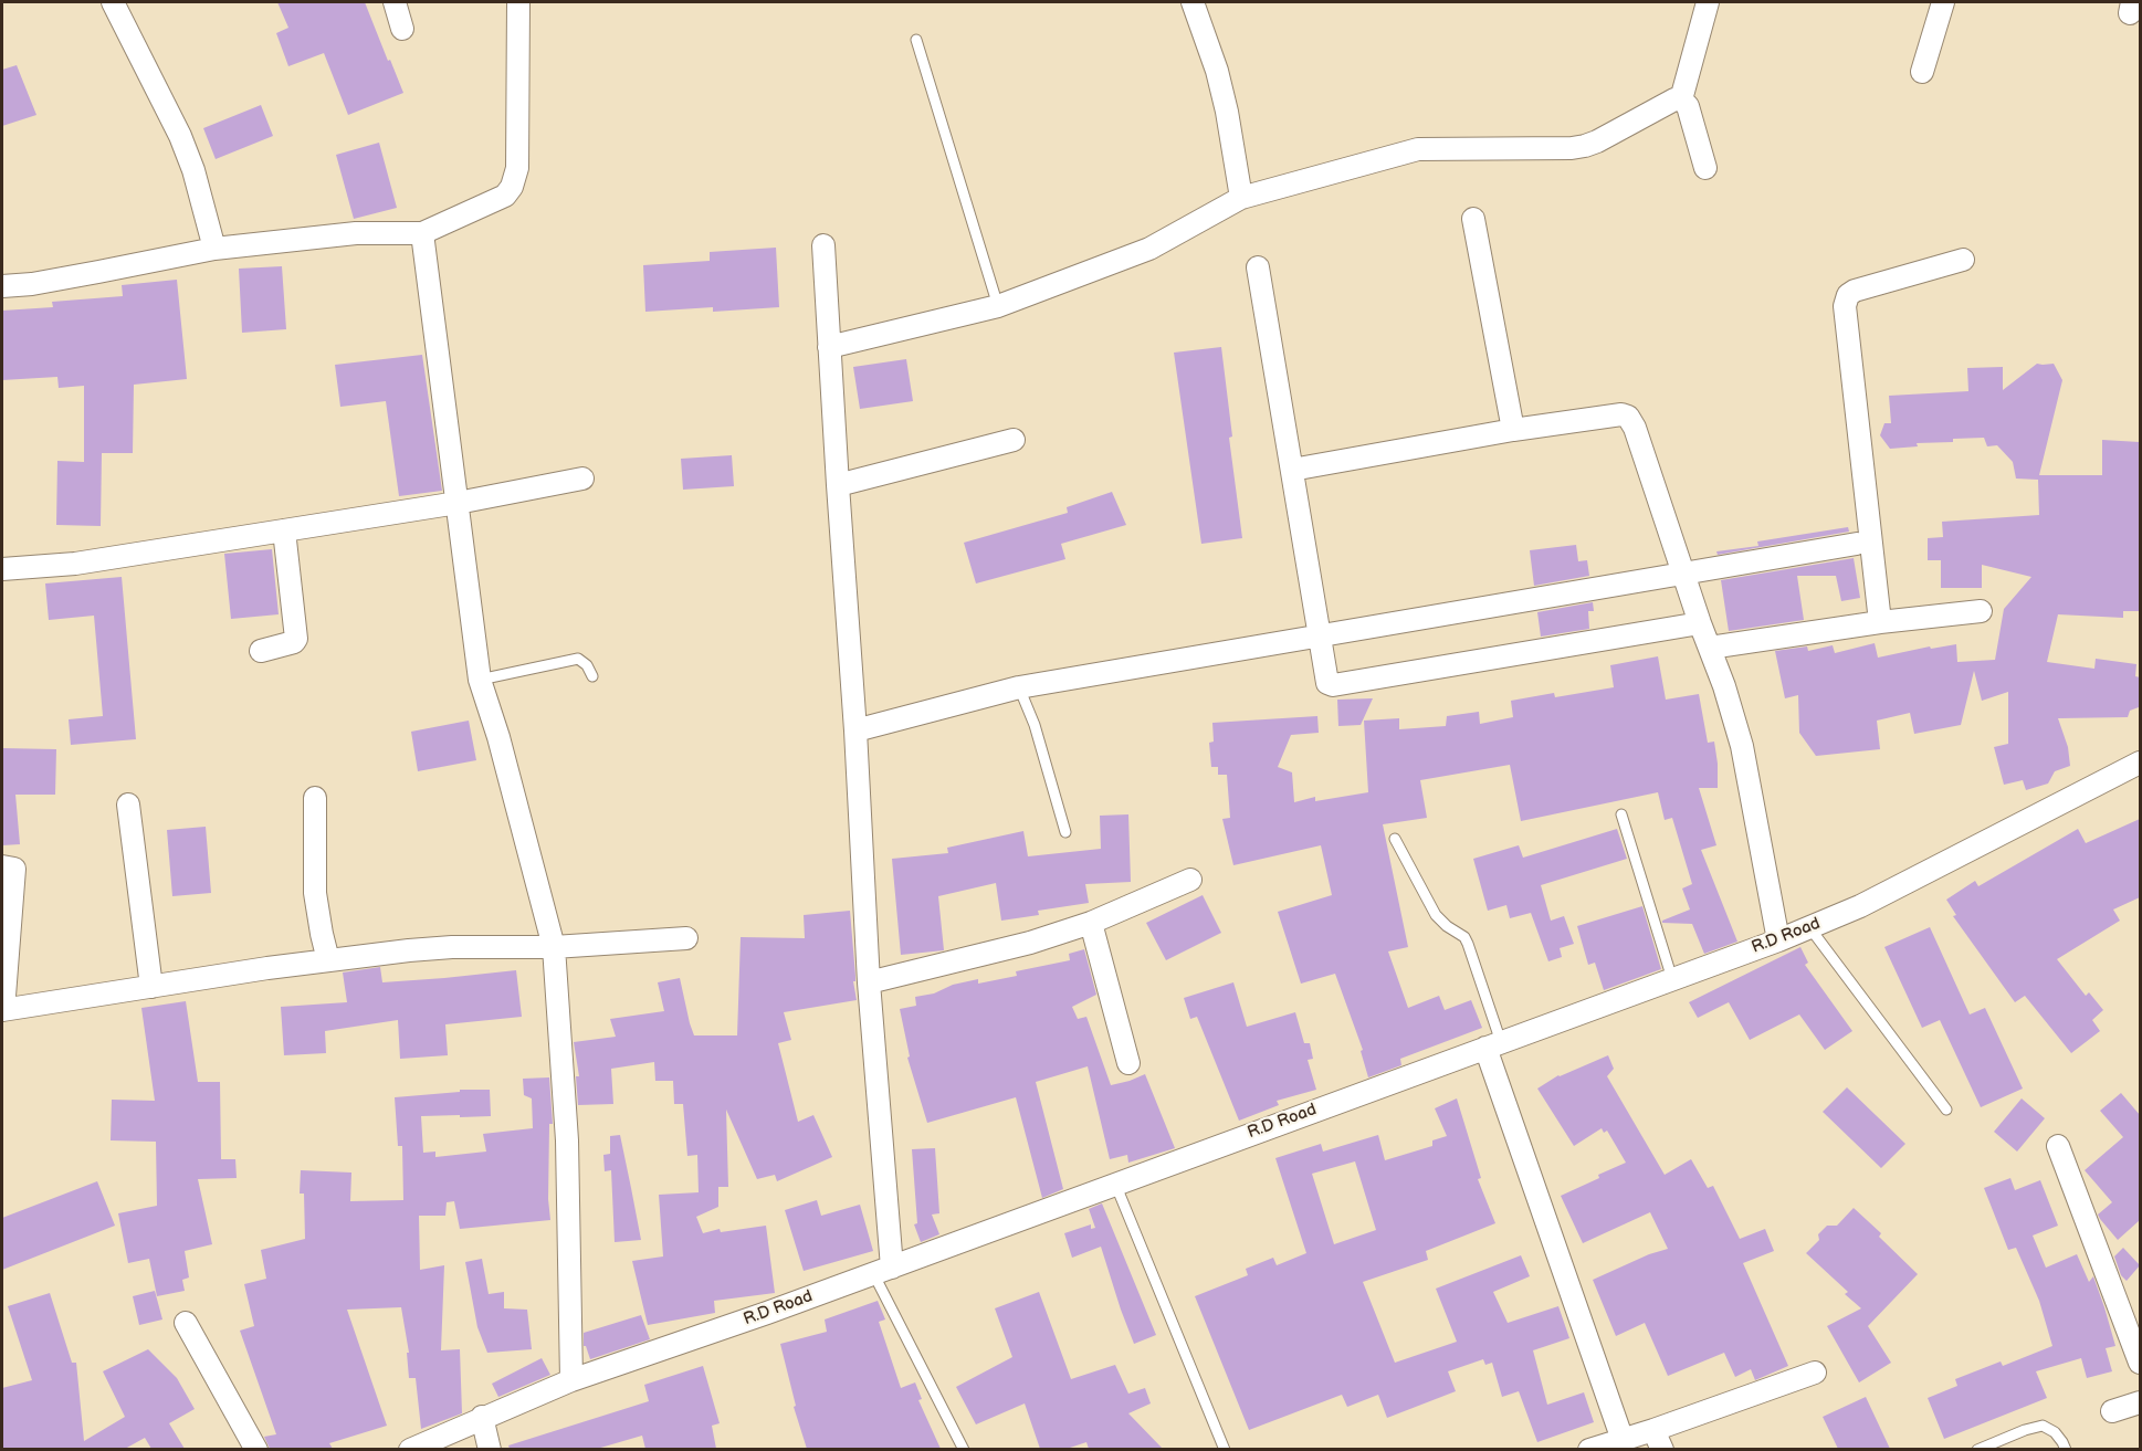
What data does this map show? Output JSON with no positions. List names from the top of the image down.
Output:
{
  "streets": {
    "street": ["R.D Road"]
  }
}
